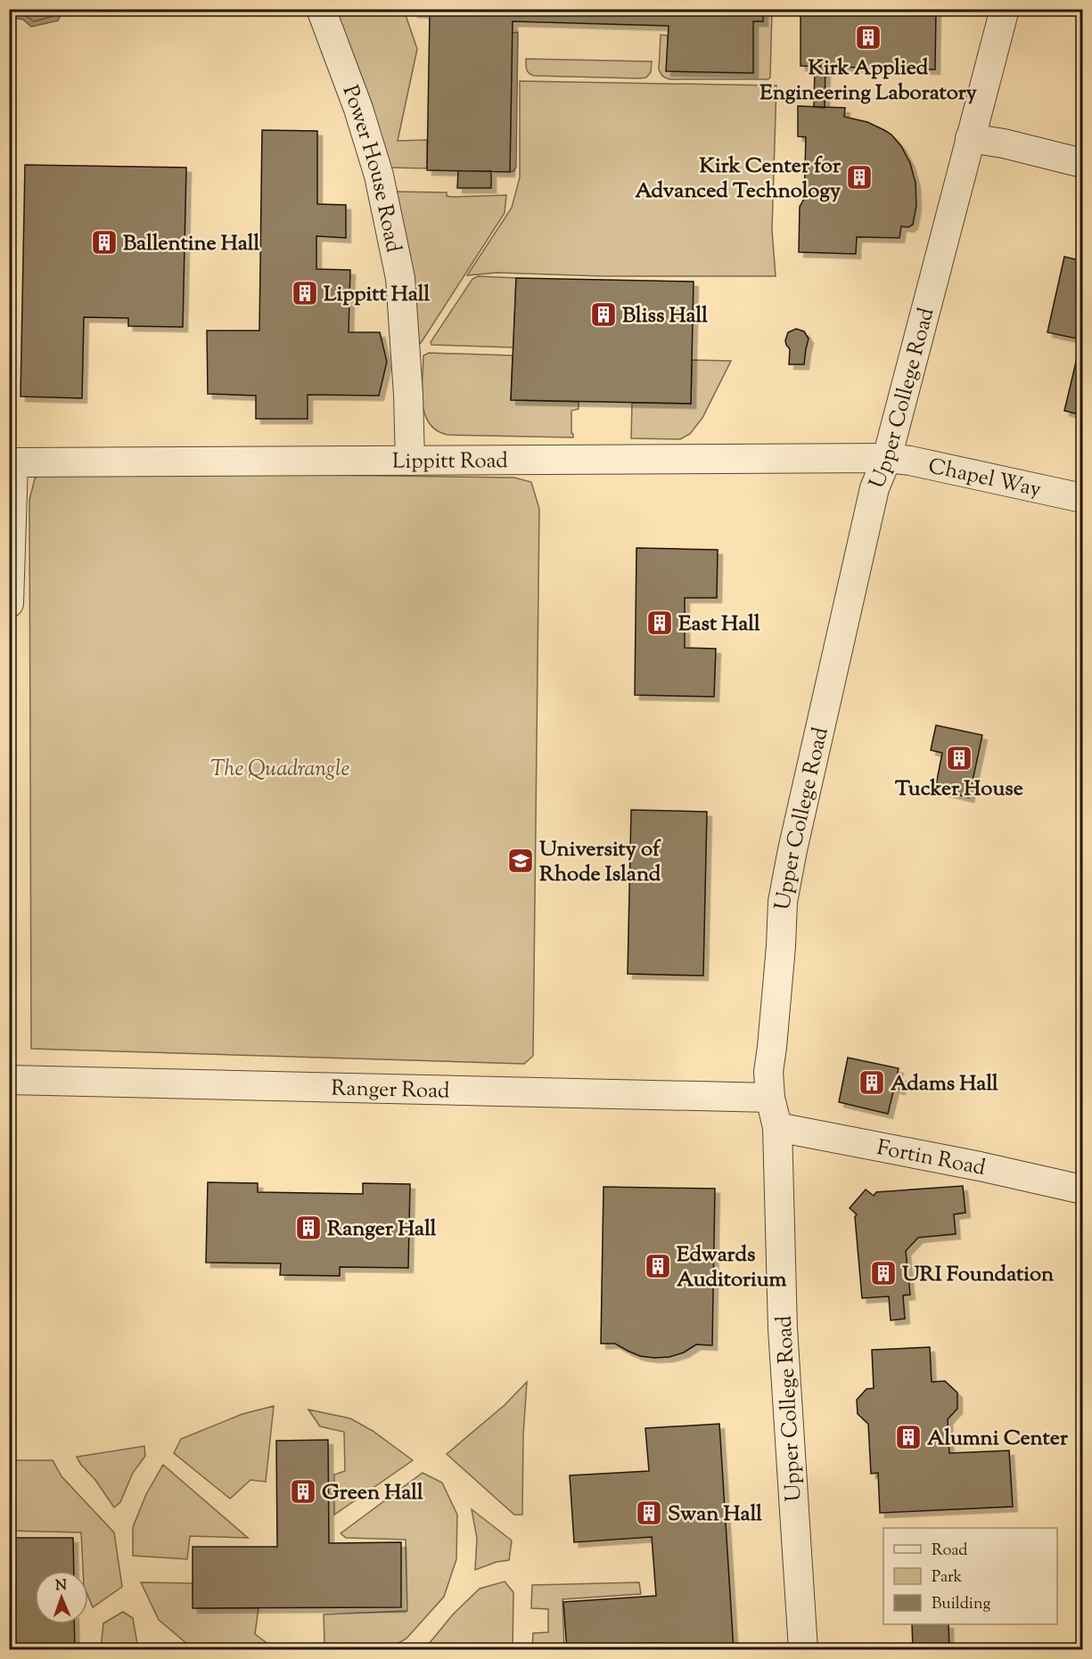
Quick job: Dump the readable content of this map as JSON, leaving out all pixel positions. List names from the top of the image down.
{
  "streets": {
    "street": [
      "Power House Road",
      "Upper College Road",
      "Lippitt Road",
      "Chapel Way",
      "Ranger Road",
      "Fortin Road"
    ]
  },
  "crossings": [
    ["Power House Road", "Lippitt Road"],
    ["Upper College Road", "Lippitt Road"],
    ["Upper College Road", "Chapel Way"],
    ["Upper College Road", "Ranger Road"],
    ["Upper College Road", "Fortin Road"],
    ["Lippitt Road", "Chapel Way"]
  ],
  "parks": ["The Quadrangle"],
  "places": {
    "building": [
      "Kirk Applied Engineering Laboratory",
      "Kirk Center for Advanced Technology",
      "Ballentine Hall",
      "Lippitt Hall",
      "Bliss Hall",
      "East Hall",
      "Tucker House",
      "Adams Hall",
      "Ranger Hall",
      "Edwards Auditorium",
      "URI Foundation",
      "Alumni Center",
      "Green Hall",
      "Swan Hall"
    ],
    "school or university": ["University of Rhode Island"]
  },
  "legend": ["Road", "Park", "Building"],
  "north": "top"
}
